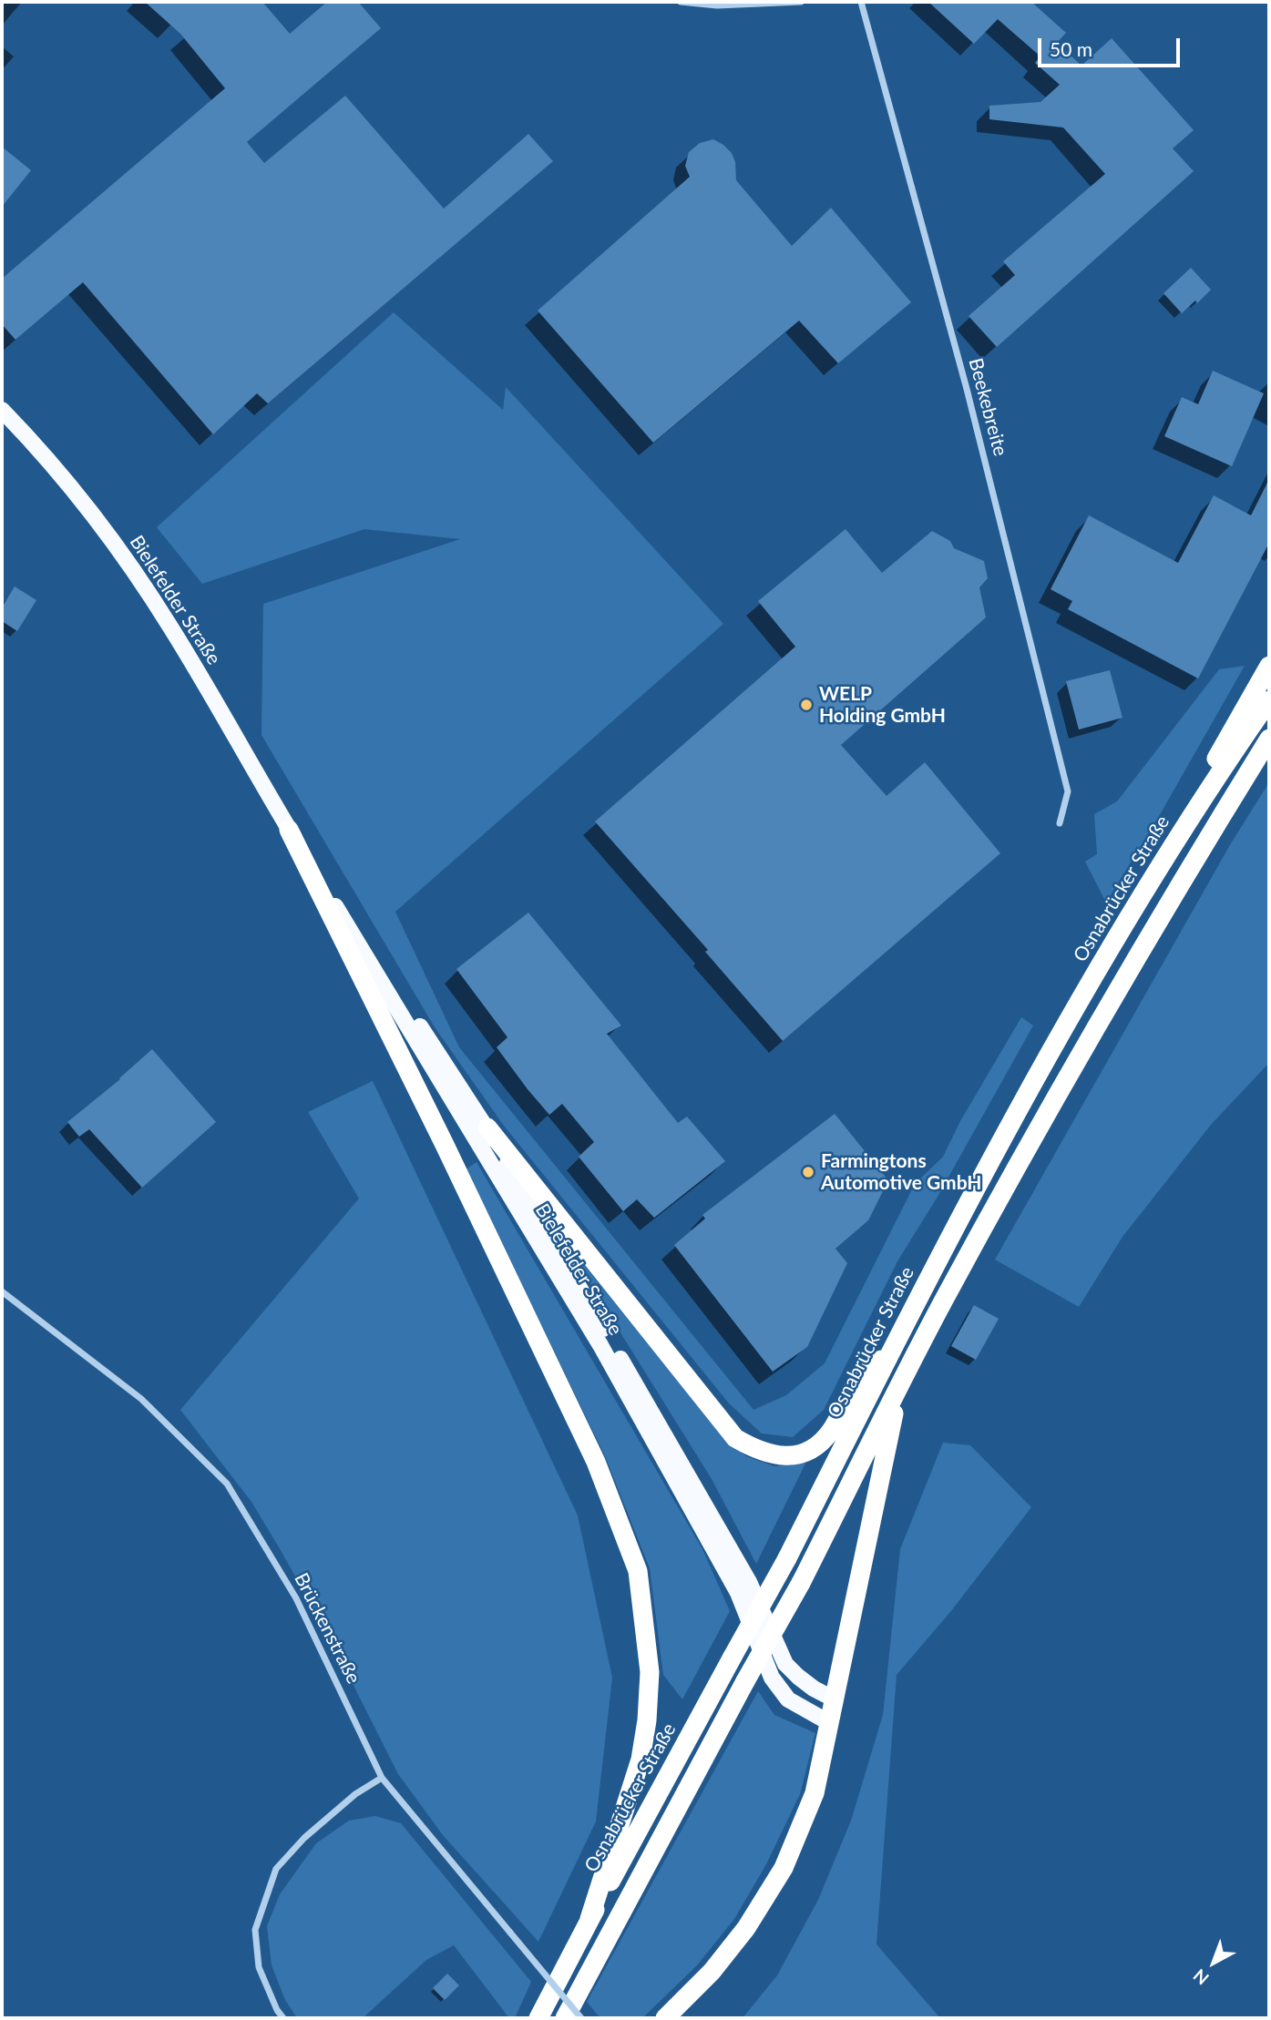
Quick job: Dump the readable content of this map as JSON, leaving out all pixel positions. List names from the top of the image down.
{
  "streets": {
    "highway": ["Osnabrücker Straße"],
    "main road": ["Bielefelder Straße"],
    "street": ["Beekebreite", "Brückenstraße"]
  },
  "places": ["WELP Holding GmbH", "Farmingtons Automotive GmbH"],
  "scale_bar": "50 m",
  "north": "bottom left"
}
